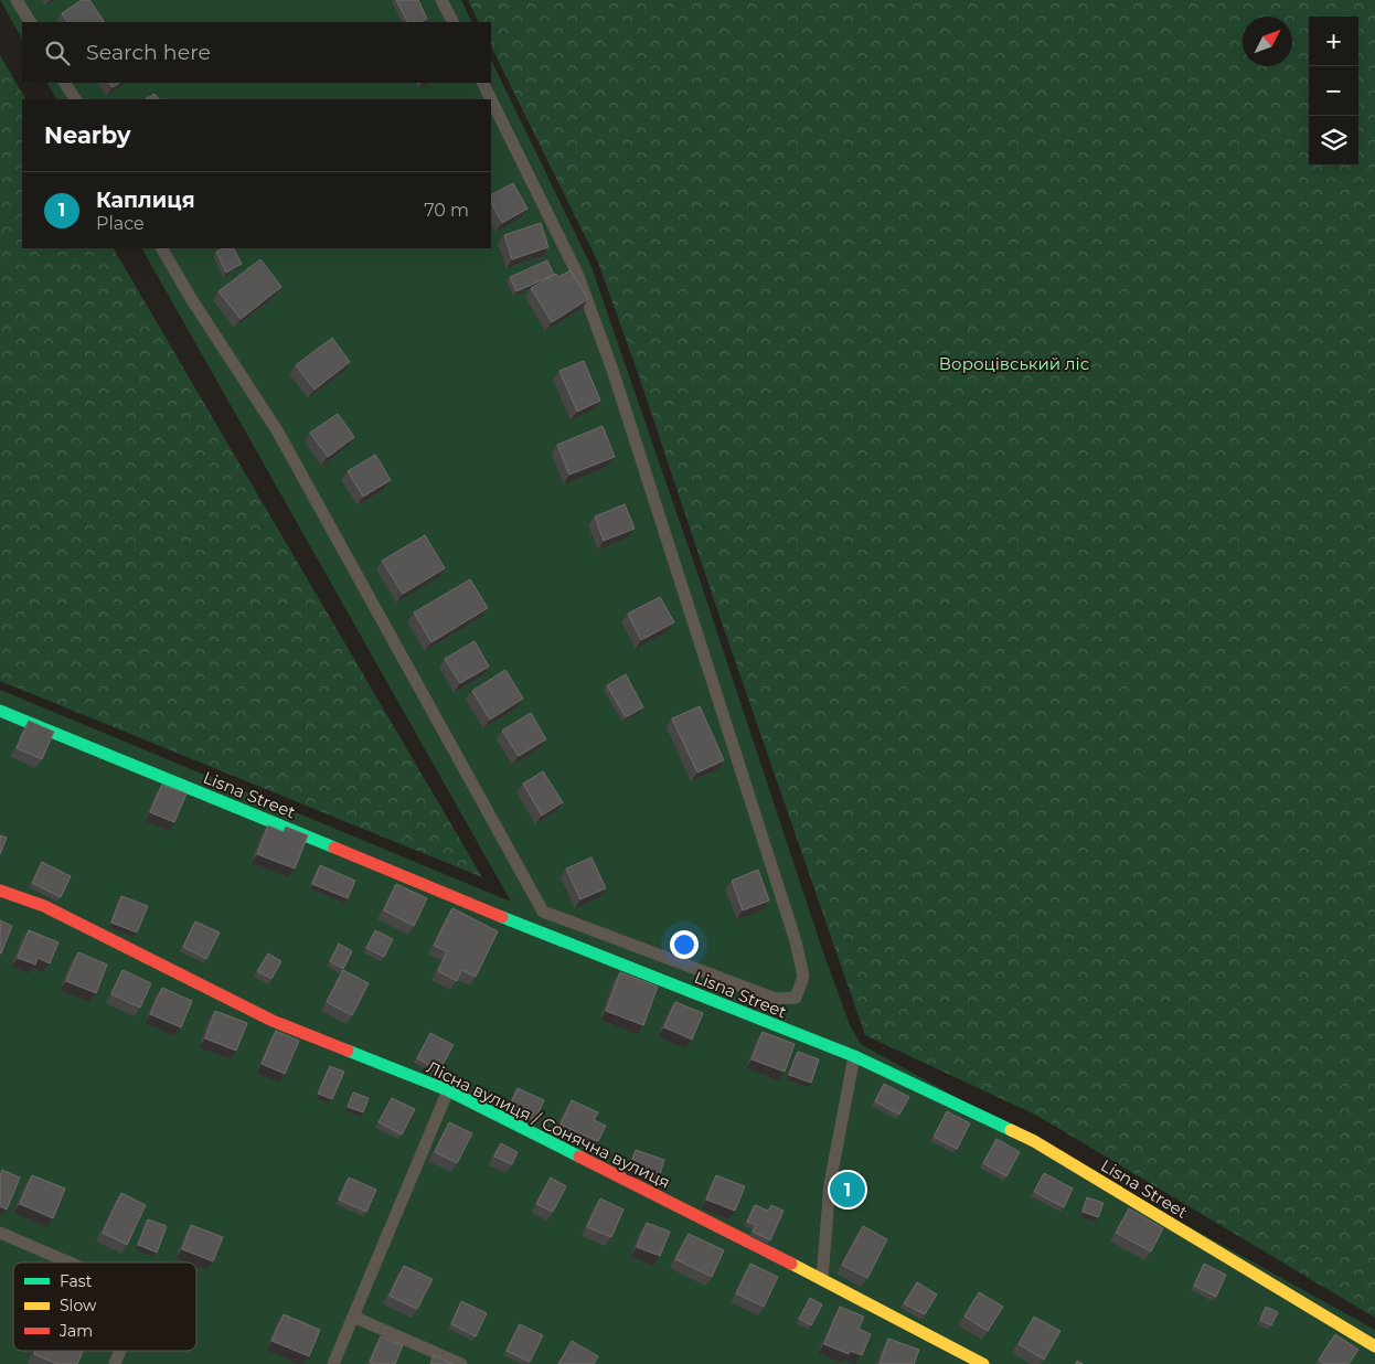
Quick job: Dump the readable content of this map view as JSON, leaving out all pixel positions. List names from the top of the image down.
{
  "streets": {
    "street": ["Lisna Street", "Лісна вулиця / Сонячна вулиця"]
  },
  "parks": ["Вороцівський ліс"],
  "legend": ["Fast", "Slow", "Jam"],
  "north": "top right",
  "page": {
    "map_buttons": ["+", "−"],
    "search": "Search here",
    "heading": "Nearby",
    "list": [
      {
        "mark": "1",
        "name": "Каплиця",
        "note": "Place",
        "value": "70 m"
      }
    ],
    "pins": "1"
  }
}
